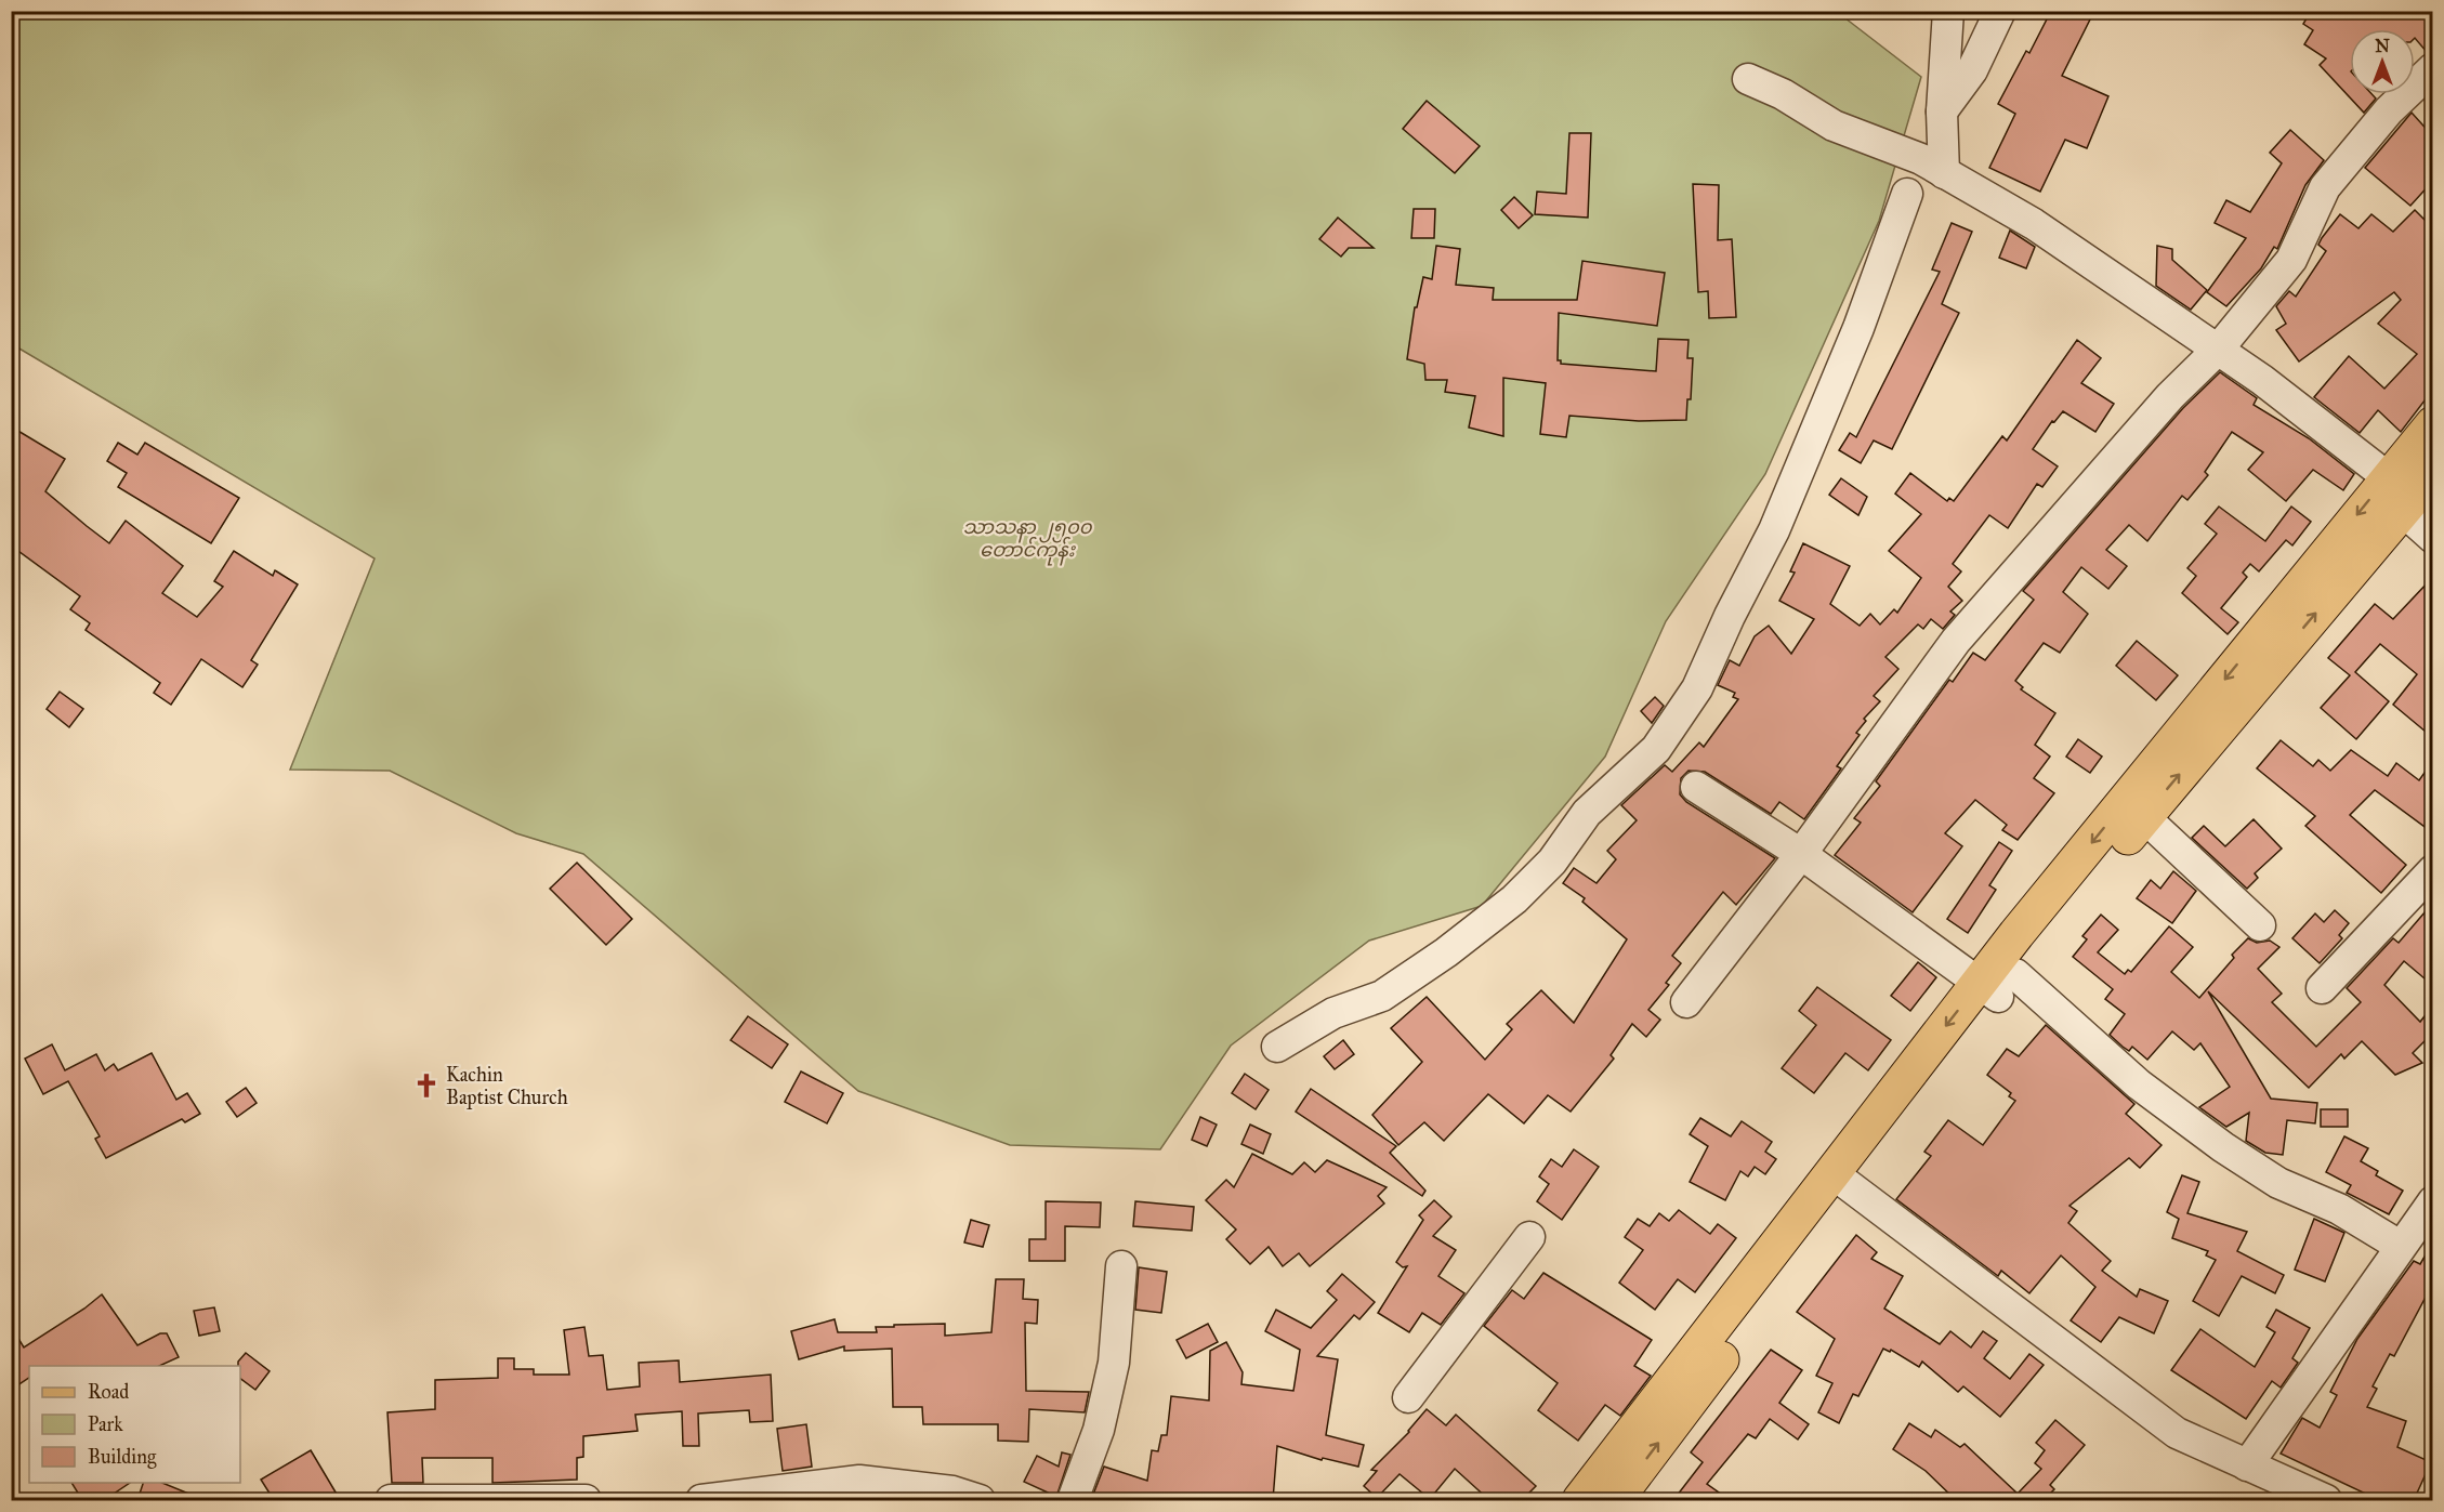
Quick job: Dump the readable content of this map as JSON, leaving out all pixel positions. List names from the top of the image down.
{
  "parks": ["သာသနာ ၂၅၀၀ တောင်ကုန်း"],
  "places": {
    "church": ["Kachin Baptist Church"]
  },
  "legend": ["Road", "Park", "Building"],
  "north": "top"
}
